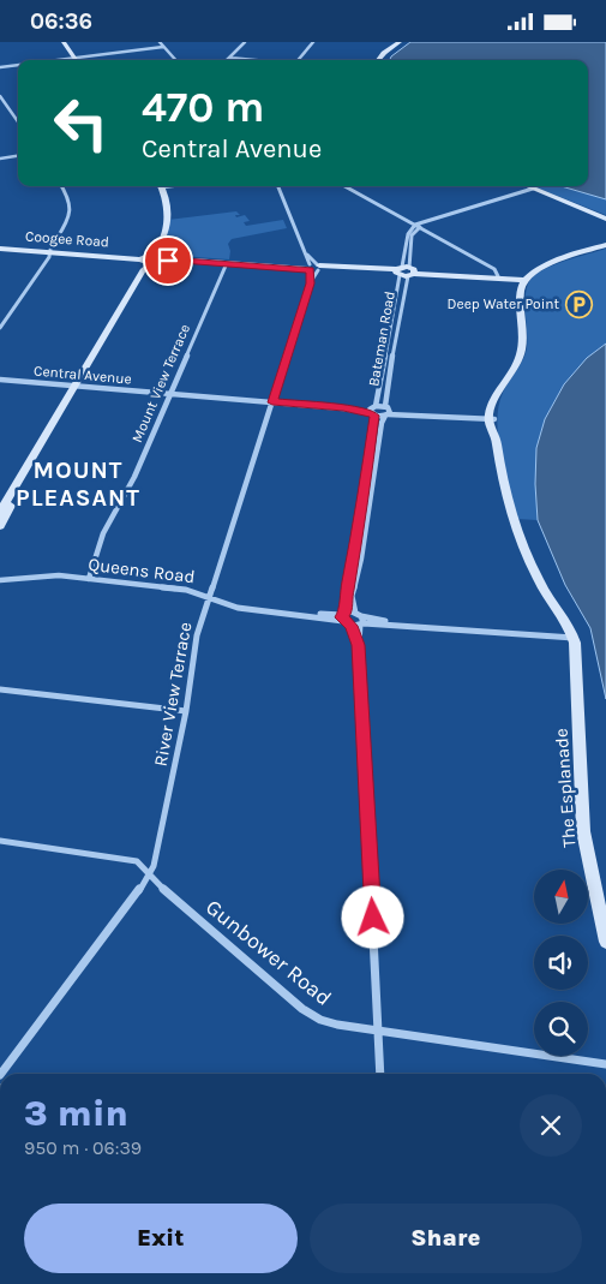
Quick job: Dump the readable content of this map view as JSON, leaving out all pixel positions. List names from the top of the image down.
{
  "streets": {
    "street": [
      "Coogee Road",
      "Bateman Road",
      "Central Avenue",
      "Mount View Terrace",
      "Queens Road",
      "River View Terrace",
      "The Esplanade",
      "Gunbower Road"
    ]
  },
  "crossings": [
    ["Coogee Road", "Bateman Road"],
    ["Coogee Road", "Mount View Terrace"],
    ["Coogee Road", "River View Terrace"],
    ["Coogee Road", "The Esplanade"],
    ["Bateman Road", "Central Avenue"],
    ["Bateman Road", "Queens Road"],
    ["Central Avenue", "Mount View Terrace"],
    ["Central Avenue", "River View Terrace"],
    ["Mount View Terrace", "Queens Road"],
    ["Queens Road", "River View Terrace"],
    ["River View Terrace", "Gunbower Road"]
  ],
  "districts": ["MOUNT PLEASANT"],
  "places": {
    "parking": ["Deep Water Point"]
  },
  "north": "top",
  "page": {
    "status": "06:36",
    "turn": ["470 m", "Central Avenue"],
    "heading": ["3 min", "950 m · 06:39"],
    "buttons": ["Exit", "Share"]
  }
}
